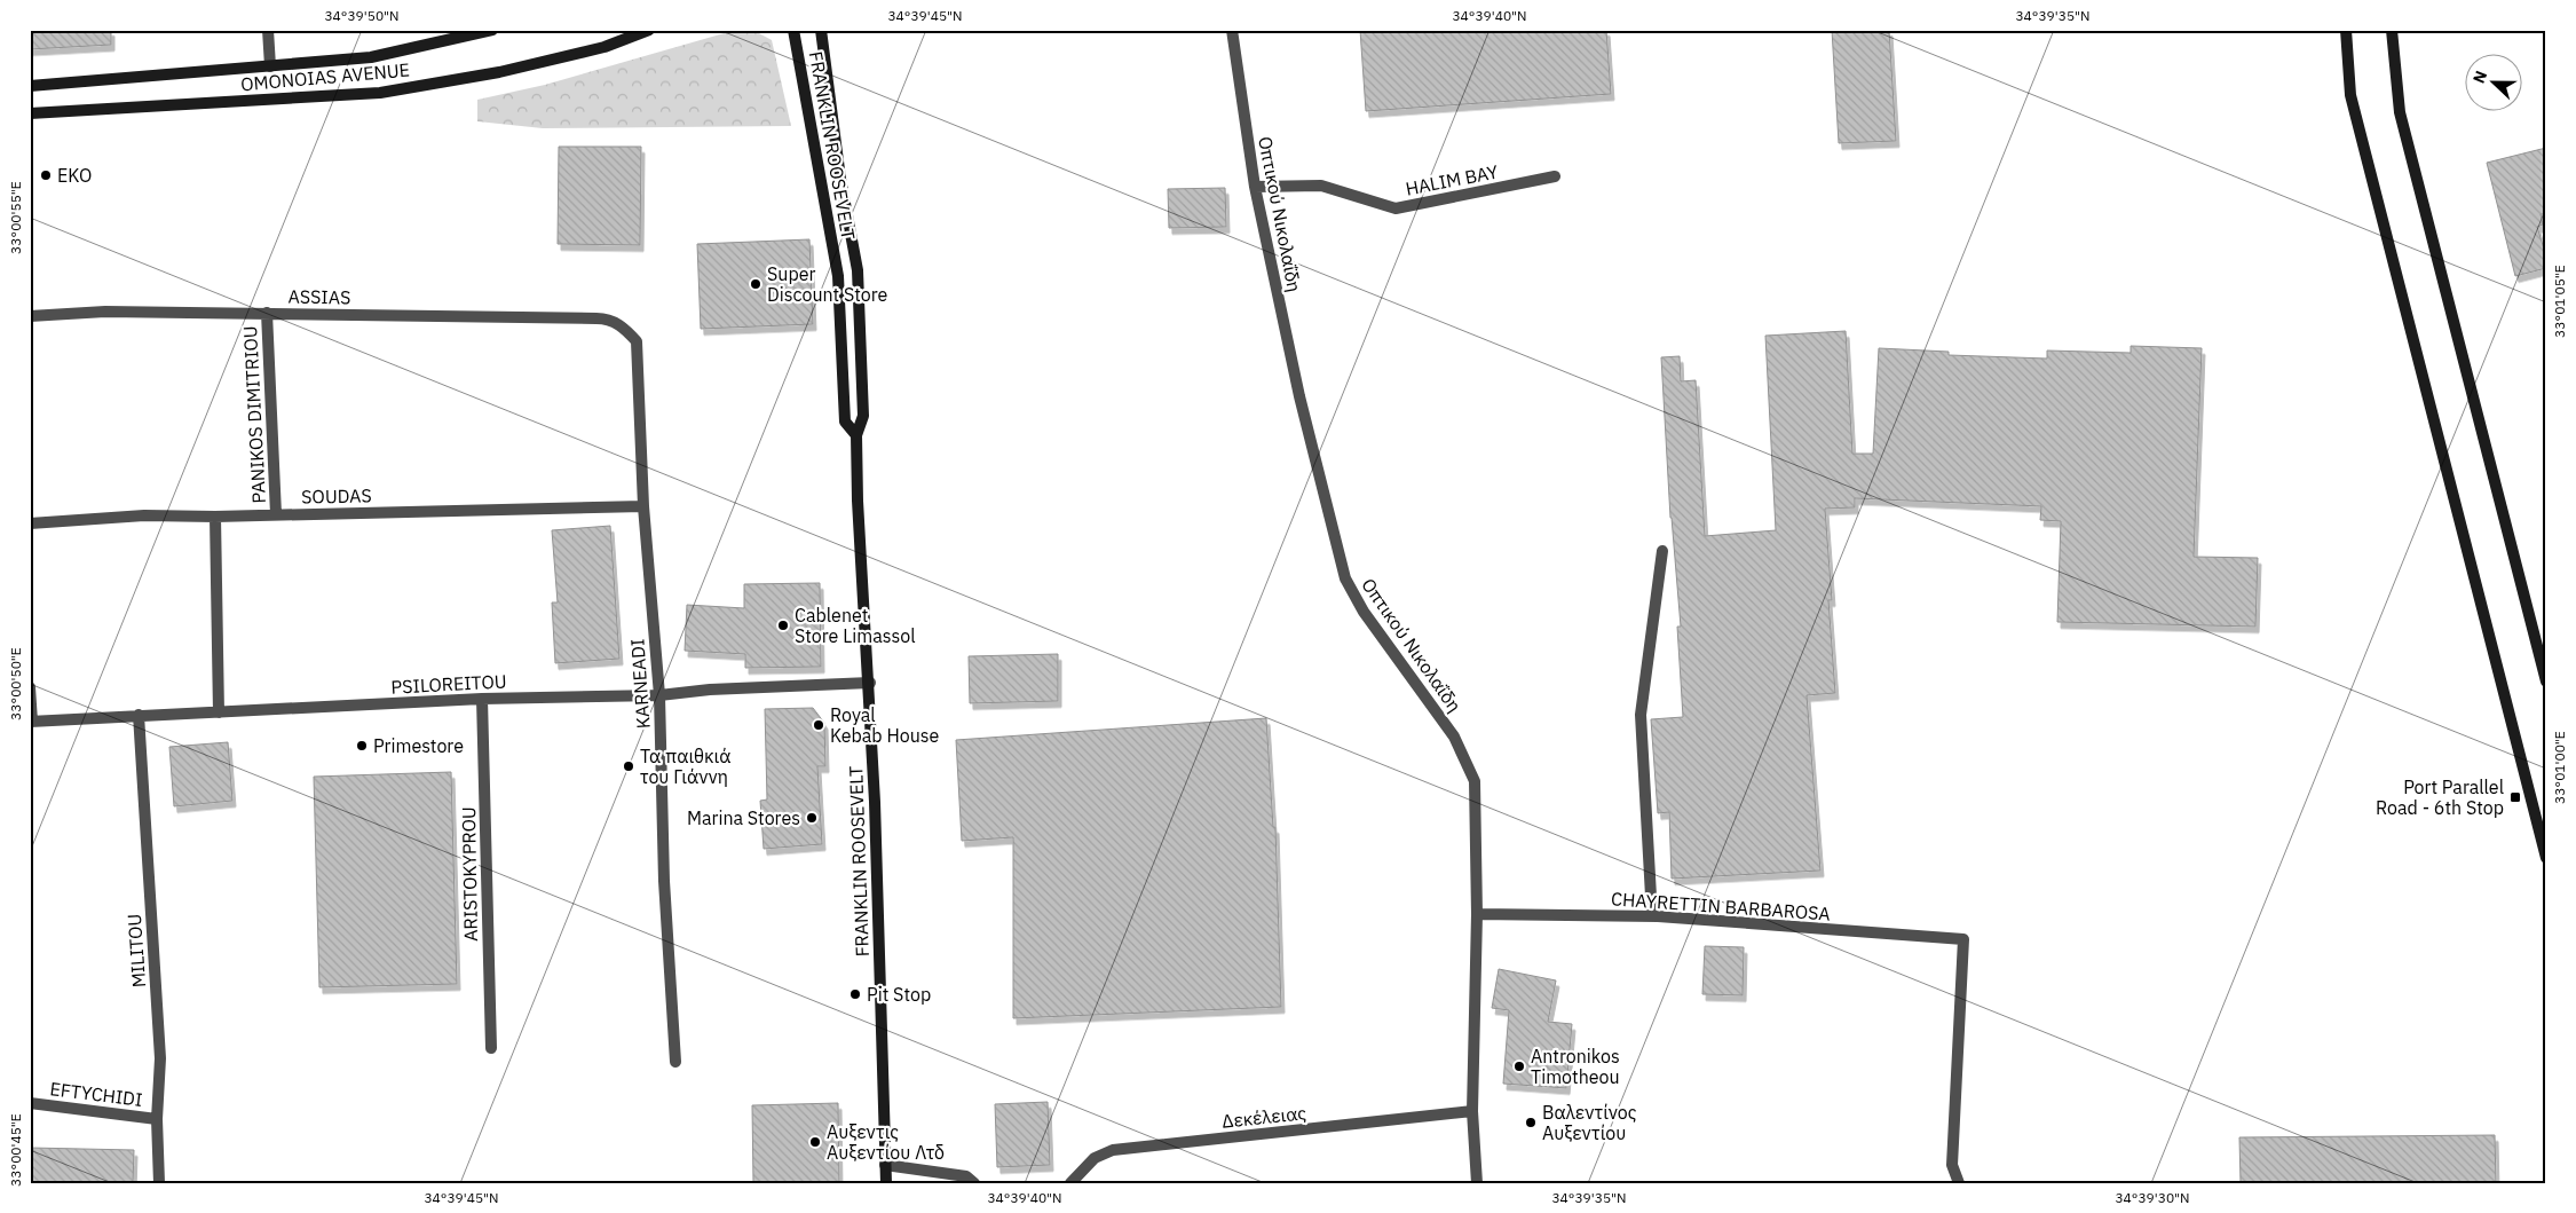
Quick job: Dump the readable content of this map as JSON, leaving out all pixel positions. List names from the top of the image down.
{
  "streets": {
    "main road": ["OMONOIAS AVENUE", "FRANKLIN ROOSEVELT"],
    "street": [
      "HALIM BAY",
      "Οπτικού Νικολαΐδη",
      "ASSIAS",
      "PANIKOS DIMITRIOU",
      "SOUDAS",
      "PSILOREITOU",
      "KARNEADI",
      "ARISTOKYPROU",
      "CHAYRETTIN BARBAROSA",
      "MILITOU",
      "EFTYCHIDI",
      "Δεκέλειας"
    ]
  },
  "crossings": [
    ["FRANKLIN ROOSEVELT", "PSILOREITOU"],
    ["HALIM BAY", "Οπτικού Νικολαΐδη"],
    ["Οπτικού Νικολαΐδη", "CHAYRETTIN BARBAROSA"],
    ["Οπτικού Νικολαΐδη", "Δεκέλειας"],
    ["ASSIAS", "PANIKOS DIMITRIOU"],
    ["ASSIAS", "KARNEADI"],
    ["PANIKOS DIMITRIOU", "SOUDAS"],
    ["SOUDAS", "KARNEADI"],
    ["PSILOREITOU", "KARNEADI"],
    ["PSILOREITOU", "ARISTOKYPROU"],
    ["PSILOREITOU", "MILITOU"],
    ["MILITOU", "EFTYCHIDI"]
  ],
  "places": {
    "other": [
      "EKO",
      "Super Discount Store",
      "Cablenet Store Limassol",
      "Royal Kebab House",
      "Primestore",
      "Τα παιθκιά του Γιάννη",
      "Marina Stores",
      "Pit Stop",
      "Antronikos Timotheou",
      "Βαλεντίνος Αυξεντίου",
      "Αυξεντις Αυξεντίου Λτδ"
    ],
    "transit": ["Port Parallel Road - 6th Stop"]
  },
  "north": "left",
  "coordinates": [
    "34°39'50\"N",
    "34°39'45\"N",
    "34°39'40\"N",
    "34°39'35\"N",
    "33°00'55\"E",
    "33°01'05\"E",
    "33°00'50\"E",
    "33°01'00\"E",
    "33°00'45\"E",
    "34°39'30\"N"
  ]
}
